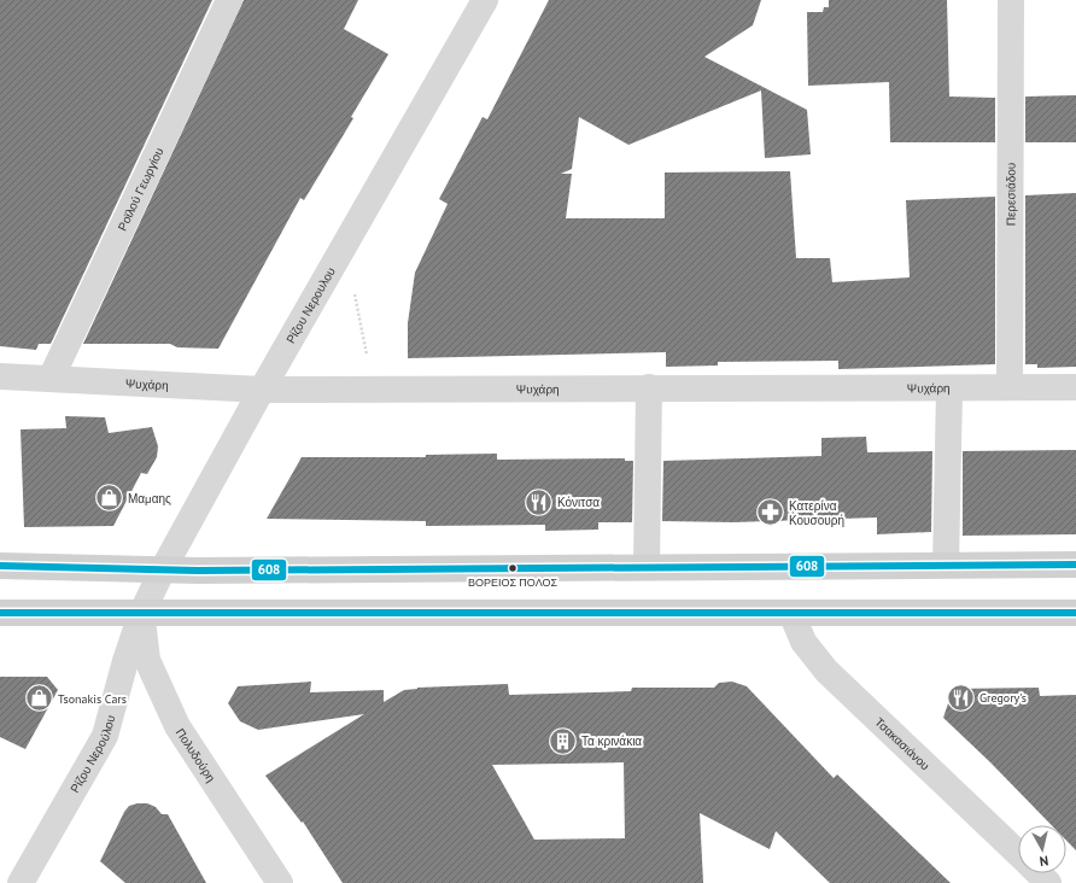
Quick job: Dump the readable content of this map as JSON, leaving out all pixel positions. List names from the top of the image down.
{
  "streets": {
    "street": [
      "Ροϊλού Γεωργίου",
      "Περεσιάδου",
      "Ρίζου Νερουλου",
      "Ψυχάρη",
      "Τσακασιάνου",
      "Ρίζου Νερούλου",
      "Πολυδούρη"
    ]
  },
  "crossings": [
    ["Ροϊλού Γεωργίου", "Ψυχάρη"],
    ["Περεσιάδου", "Ψυχάρη"],
    ["Ρίζου Νερουλου", "Ψυχάρη"],
    ["Ρίζου Νερουλου", "Ρίζου Νερούλου"],
    ["Ρίζου Νερουλου", "Πολυδούρη"],
    ["Ρίζου Νερούλου", "Πολυδούρη"]
  ],
  "places": {
    "shop": ["Μαμαης", "Tsonakis Cars"],
    "restaurant": ["Κόνιτσα", "Gregory's"],
    "pharmacy": ["Κατερίνα Κουσουρή"],
    "other": ["ΒΟΡΕΙΟΣ ΠΟΛΟΣ"],
    "building": ["Τα κρινάκια"]
  },
  "lines": ["transit line 608"],
  "north": "bottom"
}
